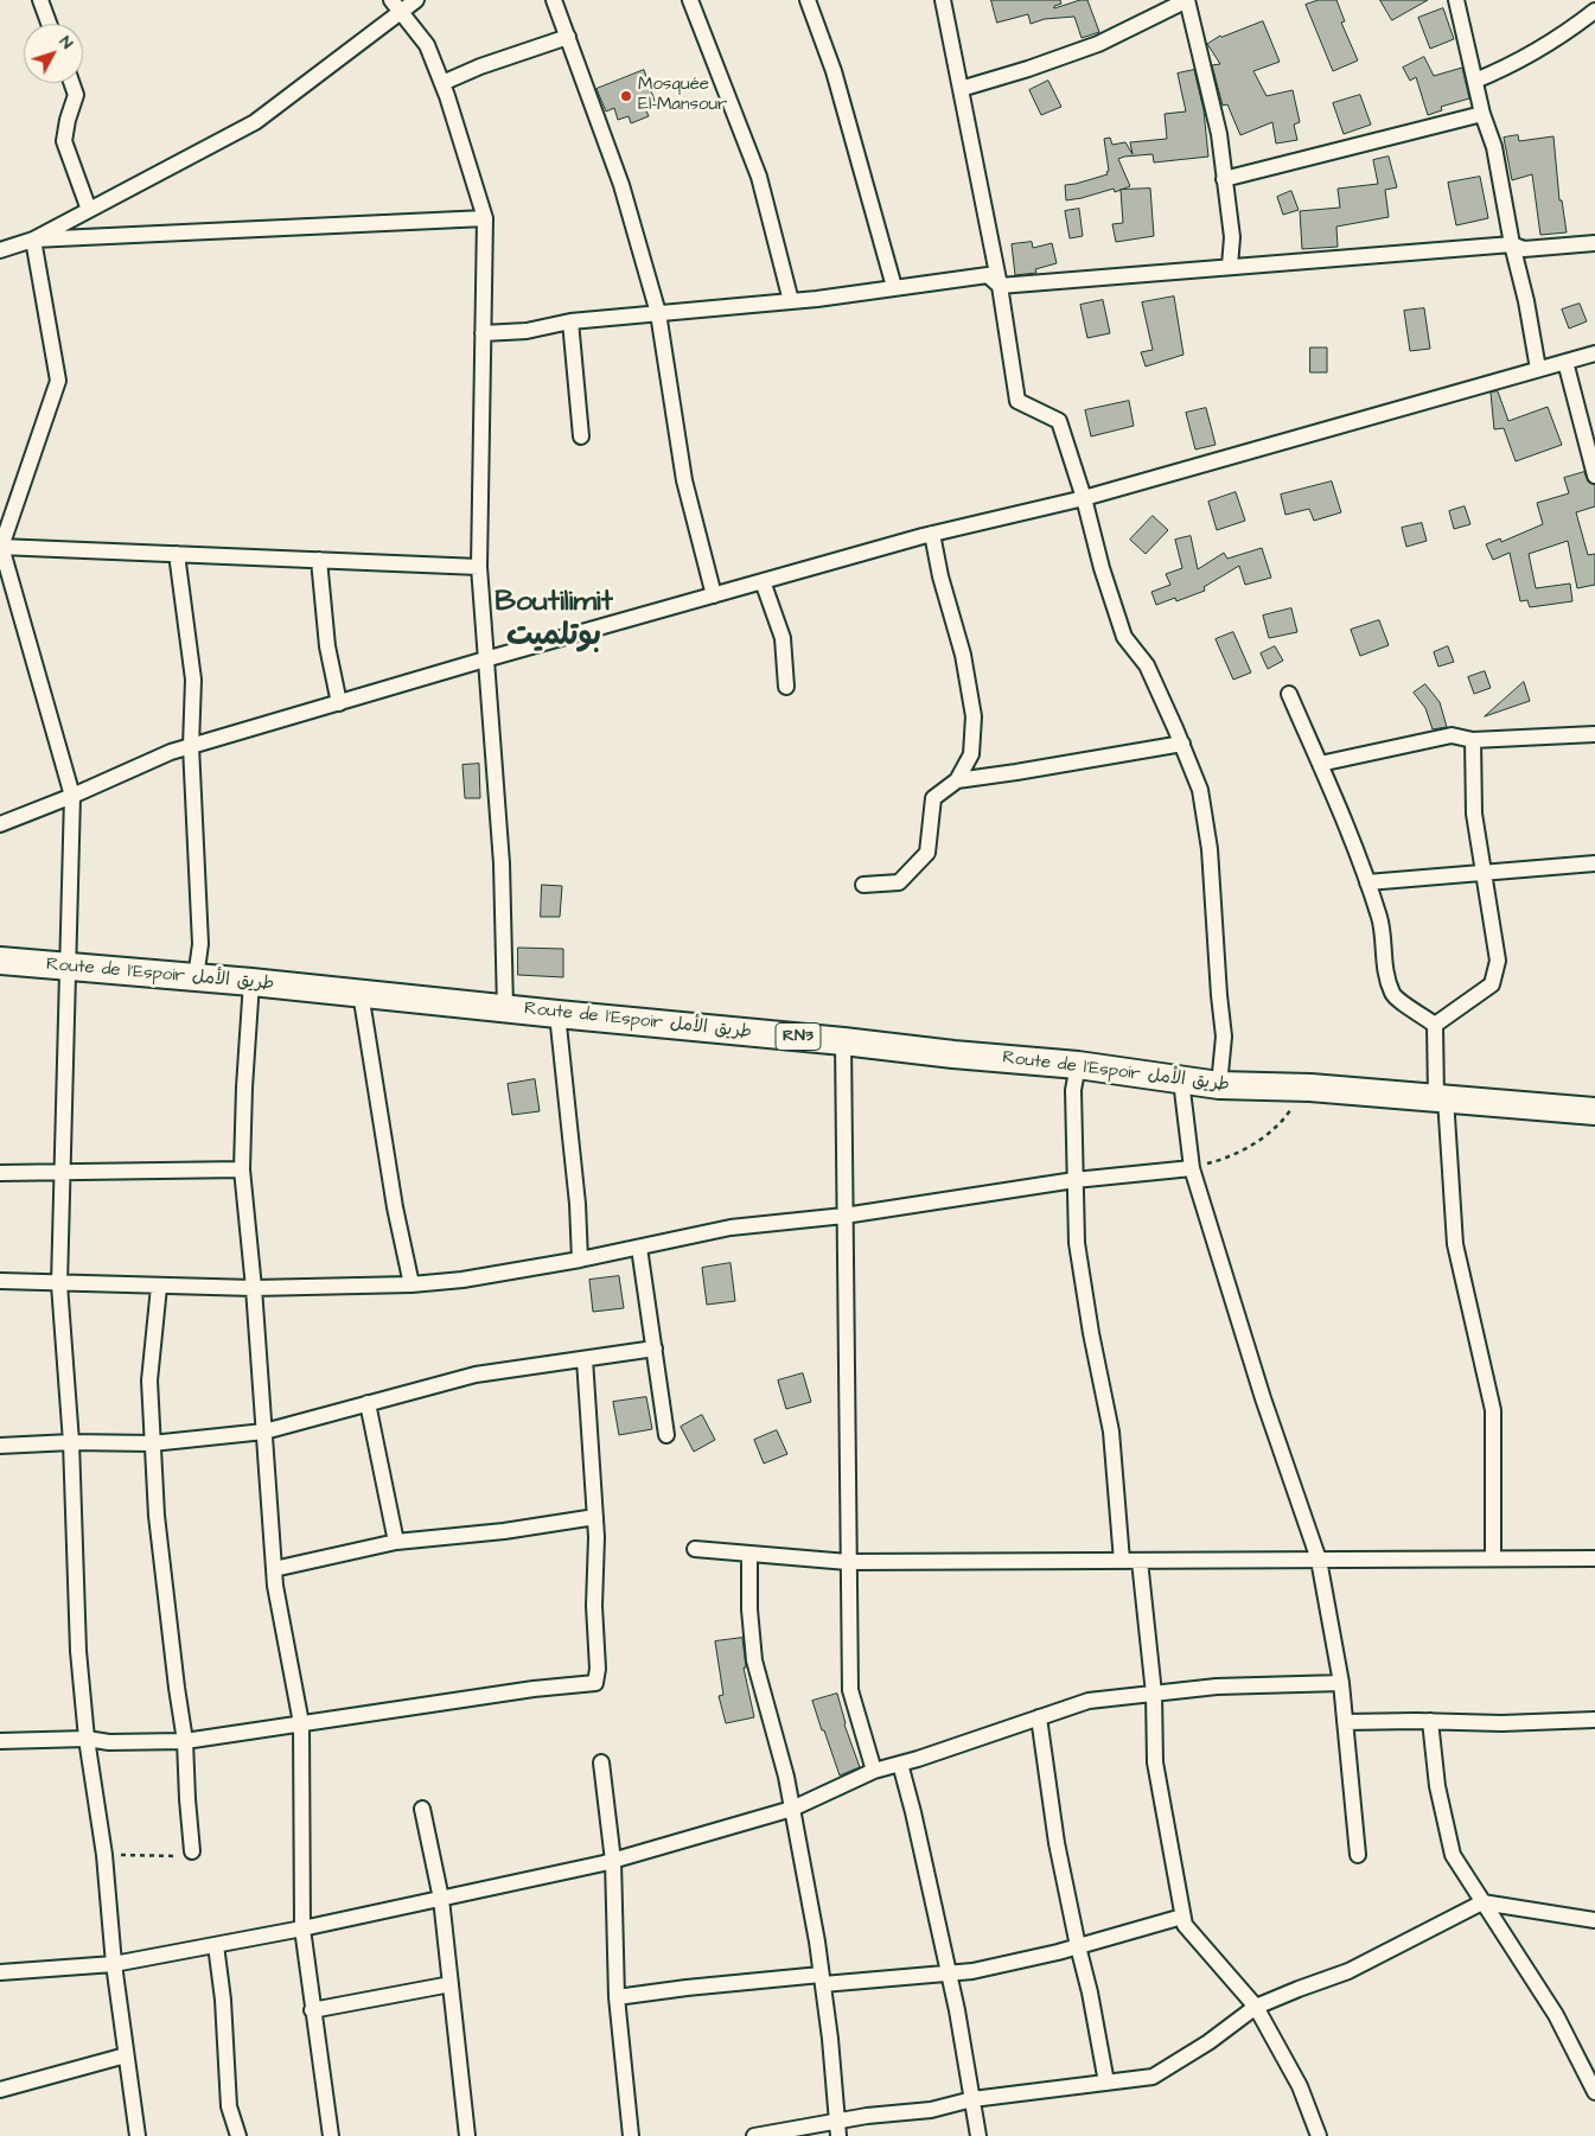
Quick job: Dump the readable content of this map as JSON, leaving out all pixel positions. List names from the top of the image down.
{
  "streets": {
    "highway": ["Route de l’Espoir طريق الأمل", "RN3"]
  },
  "districts": ["Boutilimit بوتلميت"],
  "places": ["Mosquée El-Mansour"],
  "north": "top right"
}
